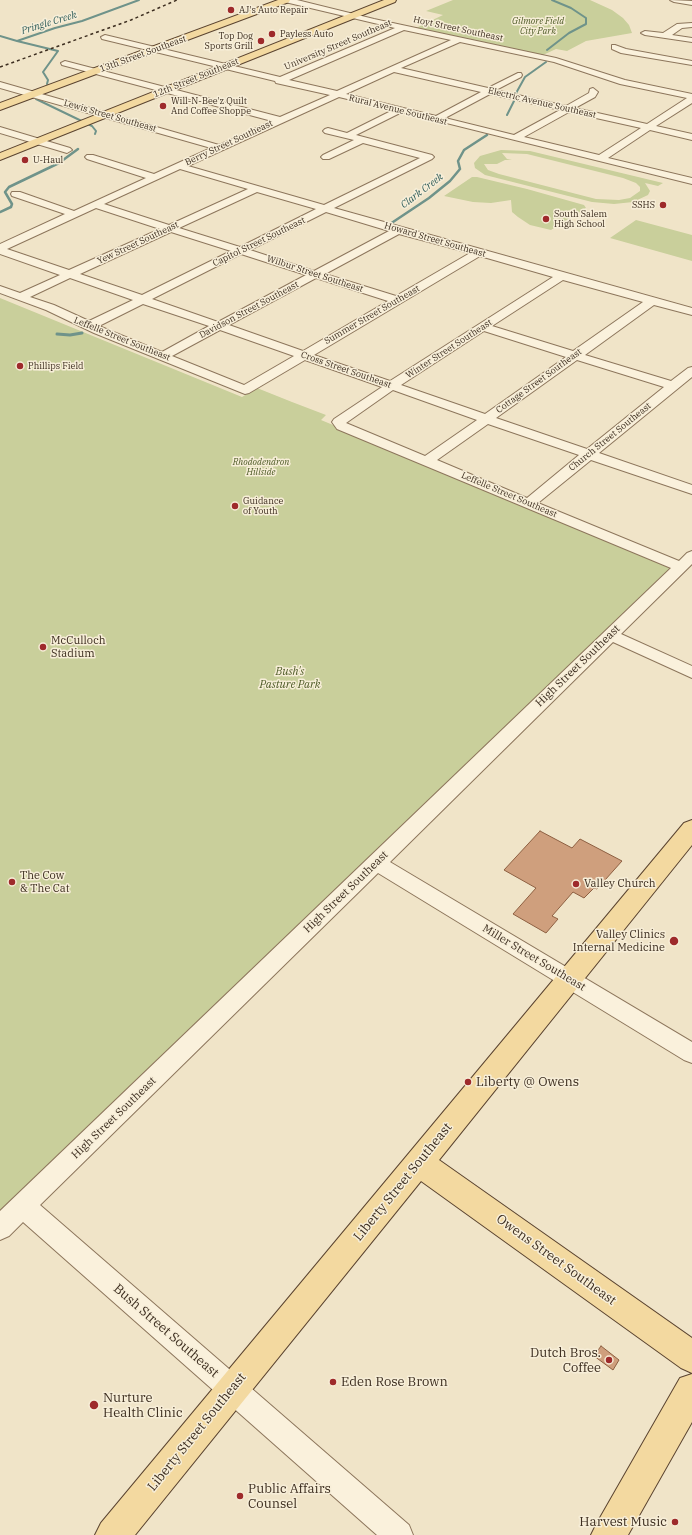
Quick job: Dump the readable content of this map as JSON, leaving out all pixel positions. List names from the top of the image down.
{
  "streets": {
    "main road": [
      "13th Street Southeast",
      "12th Street Southeast",
      "Liberty Street Southeast",
      "Owens Street Southeast"
    ],
    "street": [
      "Hoyt Street Southeast",
      "University Street Southeast",
      "Electric Avenue Southeast",
      "Rural Avenue Southeast",
      "Lewis Street Southeast",
      "Berry Street Southeast",
      "Howard Street Southeast",
      "Capitol Street Southeast",
      "Yew Street Southeast",
      "Wilbur Street Southeast",
      "Davidson Street Southeast",
      "Summer Street Southeast",
      "Leffelle Street Southeast",
      "Winter Street Southeast",
      "Cross Street Southeast",
      "Cottage Street Southeast",
      "Church Street Southeast",
      "High Street Southeast",
      "Miller Street Southeast",
      "Bush Street Southeast"
    ]
  },
  "crossings": [
    ["Hoyt Street Southeast", "University Street Southeast"],
    ["Hoyt Street Southeast", "13th Street Southeast"],
    ["Hoyt Street Southeast", "12th Street Southeast"],
    ["Hoyt Street Southeast", "Berry Street Southeast"],
    ["University Street Southeast", "Rural Avenue Southeast"],
    ["13th Street Southeast", "Rural Avenue Southeast"],
    ["13th Street Southeast", "Lewis Street Southeast"],
    ["12th Street Southeast", "Rural Avenue Southeast"],
    ["12th Street Southeast", "Lewis Street Southeast"],
    ["Electric Avenue Southeast", "Berry Street Southeast"],
    ["Rural Avenue Southeast", "Berry Street Southeast"],
    ["Lewis Street Southeast", "Berry Street Southeast"],
    ["Berry Street Southeast", "Howard Street Southeast"],
    ["Berry Street Southeast", "Wilbur Street Southeast"],
    ["Berry Street Southeast", "Cross Street Southeast"],
    ["Howard Street Southeast", "Capitol Street Southeast"],
    ["Howard Street Southeast", "Yew Street Southeast"],
    ["Howard Street Southeast", "Davidson Street Southeast"],
    ["Howard Street Southeast", "Summer Street Southeast"],
    ["Howard Street Southeast", "Winter Street Southeast"],
    ["Howard Street Southeast", "Cottage Street Southeast"],
    ["Capitol Street Southeast", "Wilbur Street Southeast"],
    ["Capitol Street Southeast", "Leffelle Street Southeast"],
    ["Capitol Street Southeast", "Cross Street Southeast"],
    ["Yew Street Southeast", "Wilbur Street Southeast"],
    ["Yew Street Southeast", "Leffelle Street Southeast"],
    ["Yew Street Southeast", "Cross Street Southeast"],
    ["Wilbur Street Southeast", "Davidson Street Southeast"],
    ["Wilbur Street Southeast", "Summer Street Southeast"],
    ["Davidson Street Southeast", "Leffelle Street Southeast"],
    ["Davidson Street Southeast", "Cross Street Southeast"],
    ["Summer Street Southeast", "Leffelle Street Southeast"],
    ["Summer Street Southeast", "Cross Street Southeast"],
    ["Leffelle Street Southeast", "Winter Street Southeast"],
    ["Leffelle Street Southeast", "Cottage Street Southeast"],
    ["Leffelle Street Southeast", "Church Street Southeast"],
    ["Leffelle Street Southeast", "High Street Southeast"],
    ["Winter Street Southeast", "Cross Street Southeast"],
    ["Cross Street Southeast", "Cottage Street Southeast"],
    ["Cross Street Southeast", "Church Street Southeast"],
    ["High Street Southeast", "Miller Street Southeast"],
    ["High Street Southeast", "Bush Street Southeast"],
    ["Miller Street Southeast", "Liberty Street Southeast"],
    ["Liberty Street Southeast", "Owens Street Southeast"],
    ["Liberty Street Southeast", "Bush Street Southeast"]
  ],
  "water": ["Pringle Creek", "Clark Creek"],
  "parks": ["Gilmore Field City Park", "Rhododendron Hillside", "Bush's Pasture Park"],
  "places": [
    "AJ's Auto Repair",
    "Payless Auto",
    "Top Dog Sports Grill",
    "Will-N-Bee'z Quilt And Coffee Shoppe",
    "U-Haul",
    "SSHS",
    "South Salem High School",
    "Phillips Field",
    "Guidance of Youth",
    "McCulloch Stadium",
    "The Cow & The Cat",
    "Valley Church",
    "Valley Clinics Internal Medicine",
    "Liberty @ Owens",
    "Dutch Bros. Coffee",
    "Eden Rose Brown",
    "Nurture Health Clinic",
    "Public Affairs Counsel",
    "Harvest Music"
  ]
}
